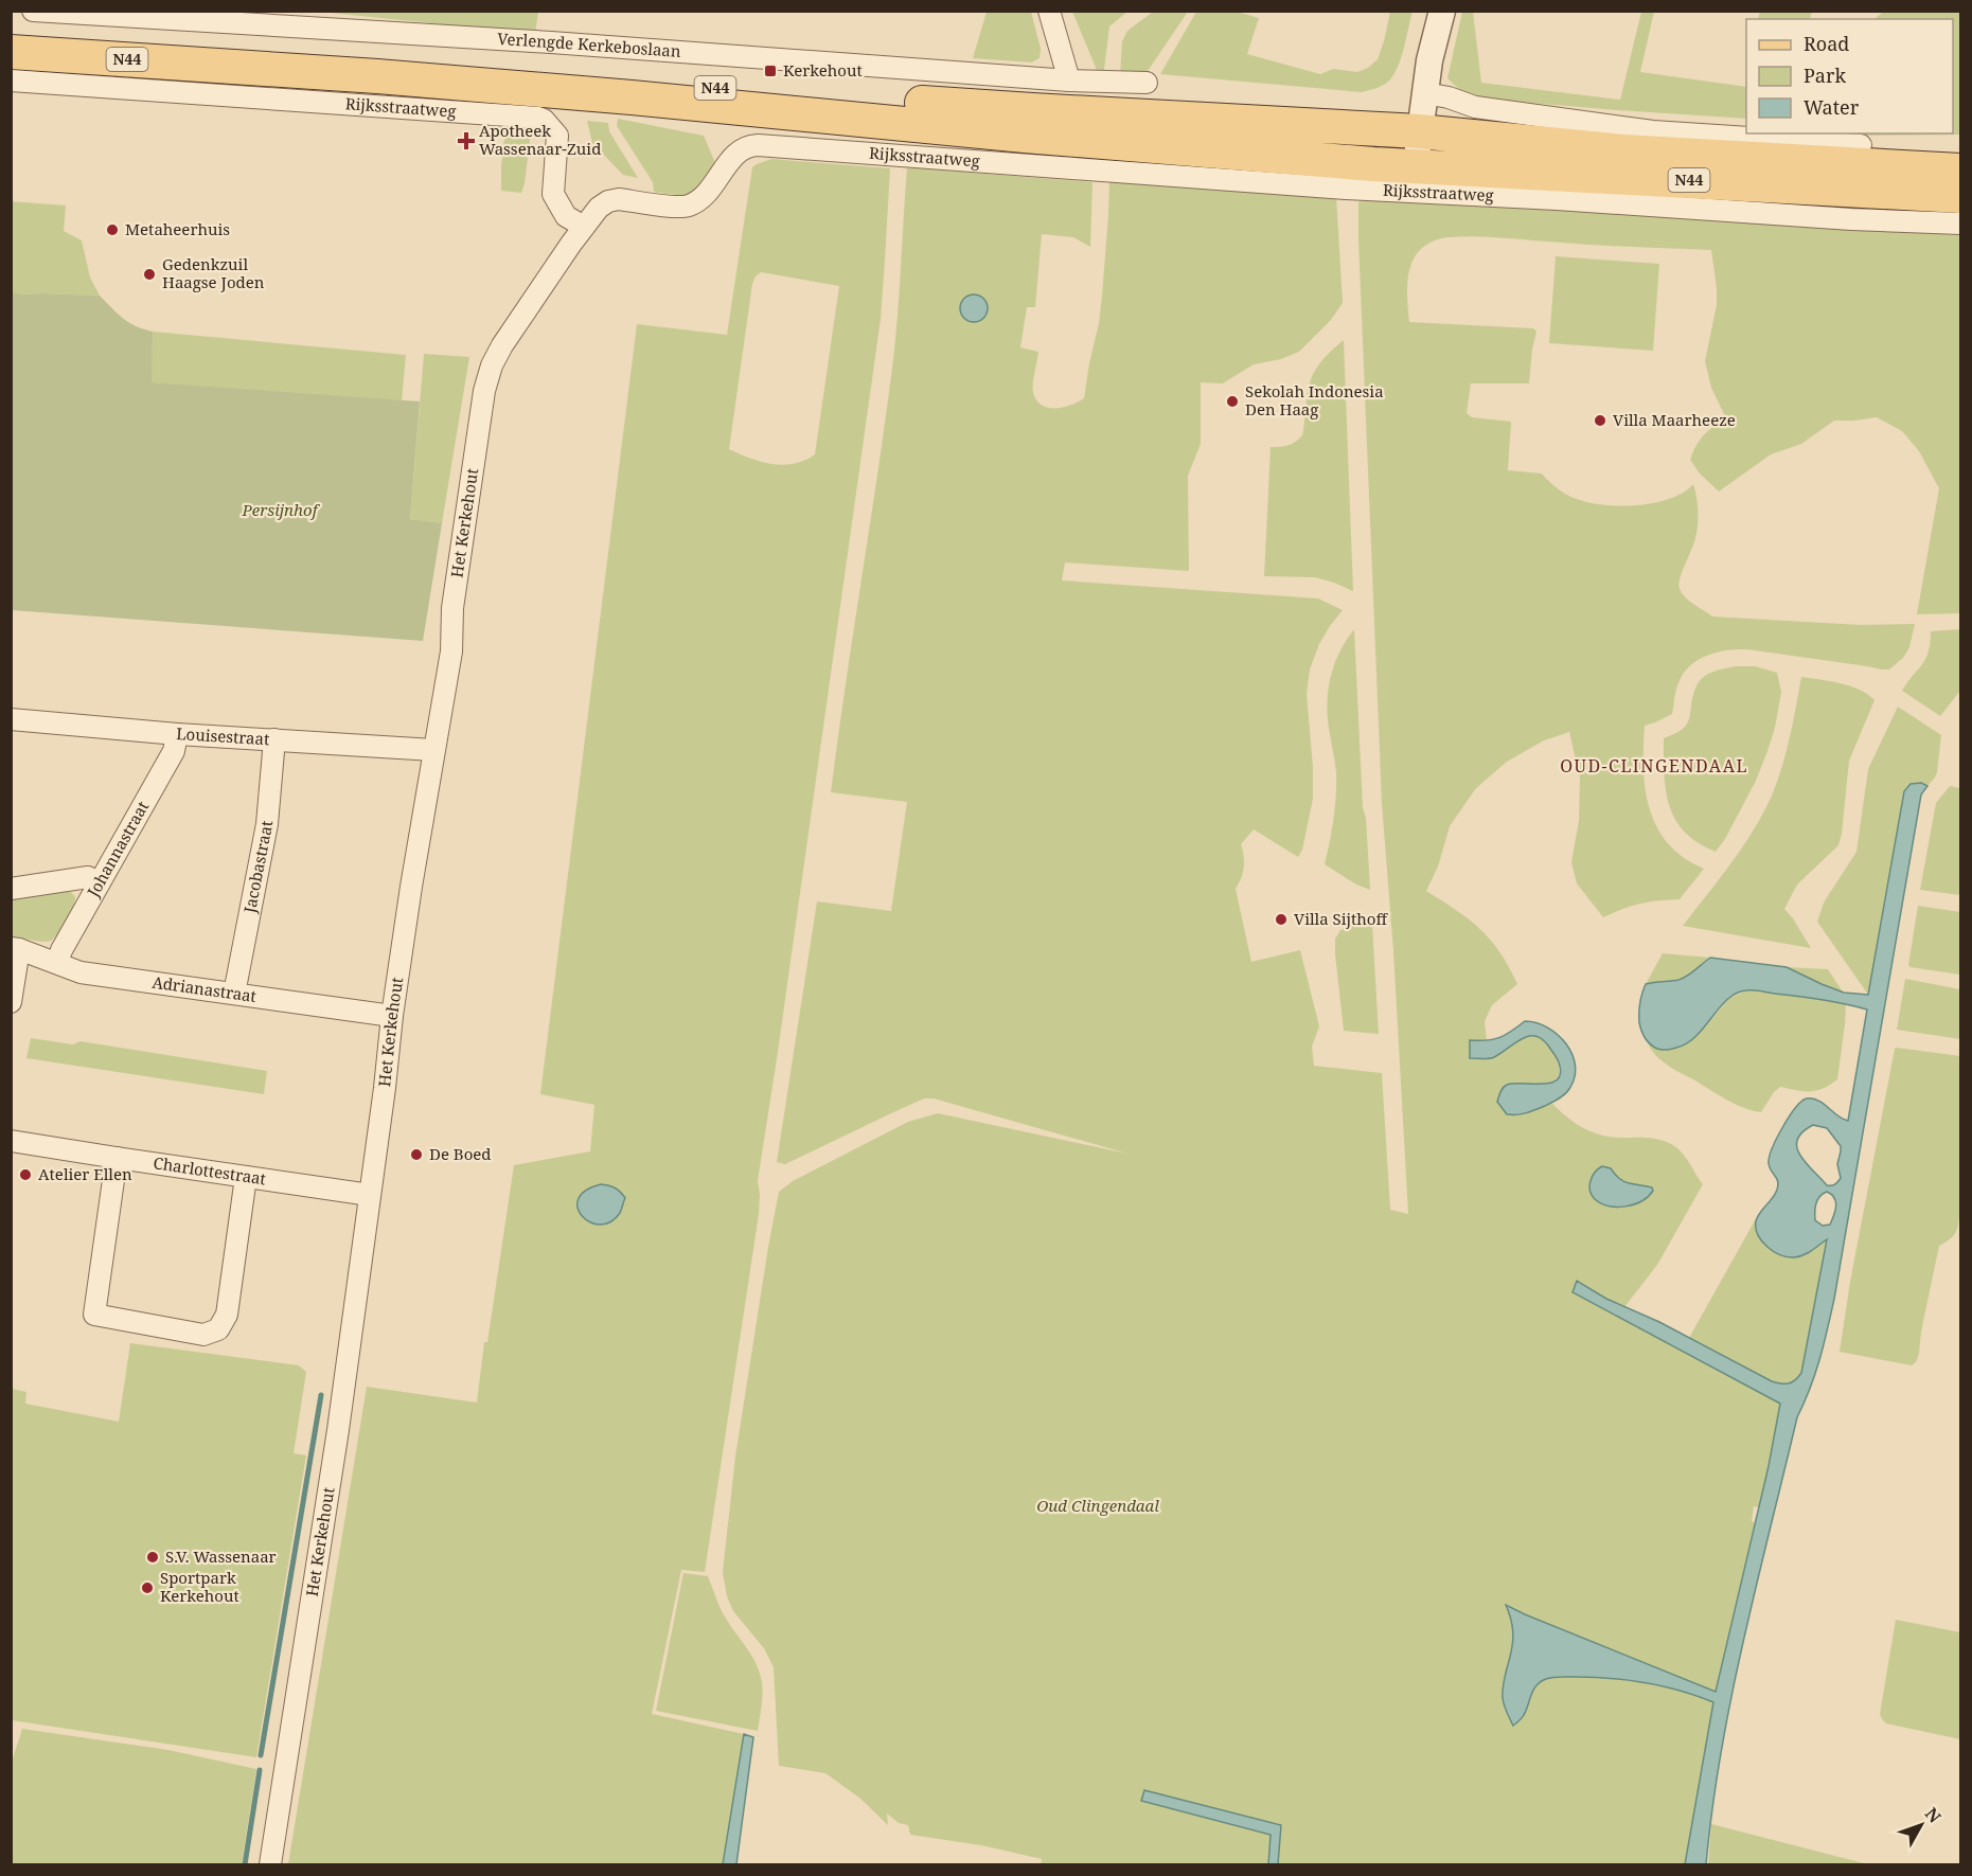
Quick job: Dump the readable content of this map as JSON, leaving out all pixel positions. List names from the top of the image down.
{
  "streets": {
    "main road": ["N44", "Rijksstraatweg"],
    "street": [
      "Verlengde Kerkeboslaan",
      "Het Kerkehout",
      "Louisestraat",
      "Johannastraat",
      "Jacobastraat",
      "Adrianastraat",
      "Charlottestraat"
    ]
  },
  "crossings": [
    ["Rijksstraatweg", "Het Kerkehout"],
    ["Het Kerkehout", "Louisestraat"],
    ["Het Kerkehout", "Adrianastraat"],
    ["Het Kerkehout", "Charlottestraat"],
    ["Louisestraat", "Johannastraat"],
    ["Louisestraat", "Jacobastraat"],
    ["Johannastraat", "Adrianastraat"],
    ["Jacobastraat", "Adrianastraat"]
  ],
  "districts": ["OUD-CLINGENDAAL"],
  "parks": ["Persijnhof", "Oud Clingendaal"],
  "places": {
    "transit": ["Kerkehout"],
    "health": ["Apotheek Wassenaar-Zuid"],
    "other": [
      "Metaheerhuis",
      "Gedenkzuil Haagse Joden",
      "Sekolah Indonesia Den Haag",
      "Villa Maarheeze",
      "Villa Sijthoff",
      "De Boed",
      "Atelier Ellen",
      "S.V. Wassenaar",
      "Sportpark Kerkehout"
    ]
  },
  "legend": ["Road", "Park", "Water"],
  "north": "top right"
}
